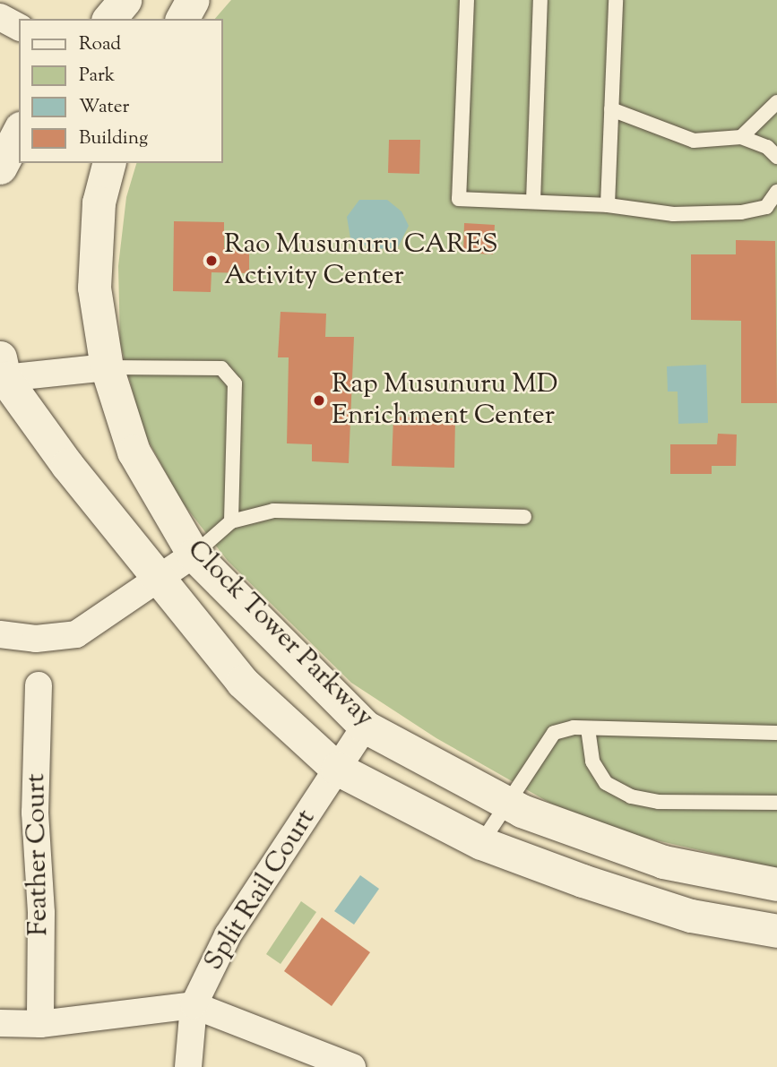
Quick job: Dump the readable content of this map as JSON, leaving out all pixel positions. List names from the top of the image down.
{
  "streets": {
    "street": ["Clock Tower Parkway", "Feather Court", "Split Rail Court"]
  },
  "crossings": [
    ["Clock Tower Parkway", "Split Rail Court"]
  ],
  "places": ["Rao Musunuru CARES Activity Center", "Rap Musunuru MD Enrichment Center"],
  "legend": [
    "Road",
    "Park",
    "Water",
    "Building"
  ]
}
